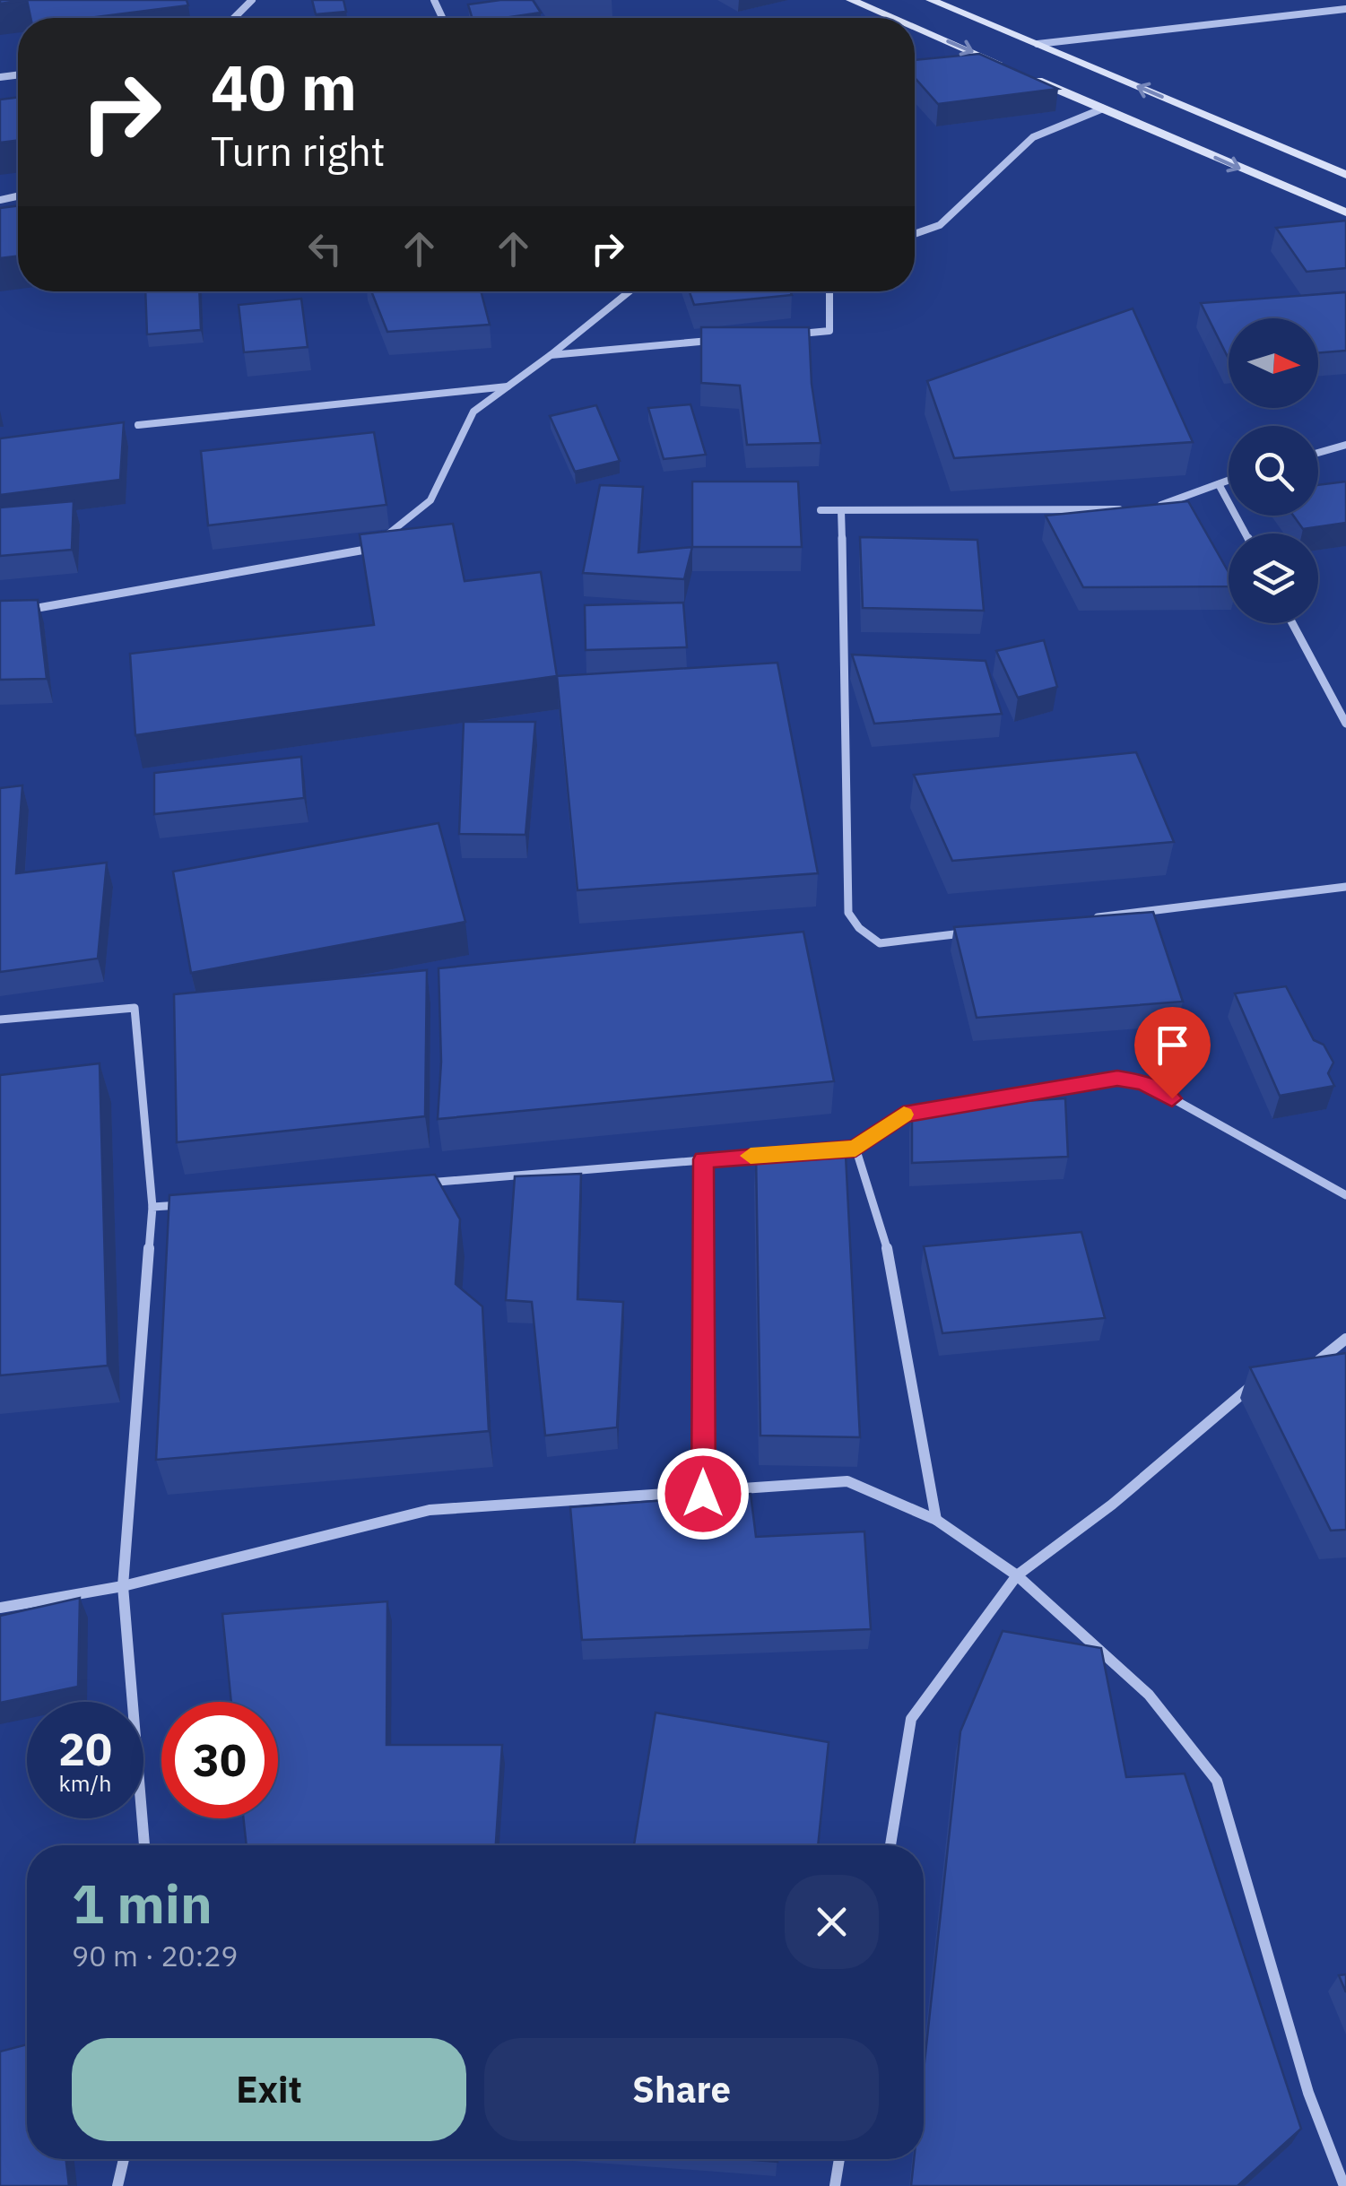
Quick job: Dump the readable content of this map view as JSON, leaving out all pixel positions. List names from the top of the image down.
{
  "north": "right",
  "page": {
    "turn": ["40 m", "Turn right"],
    "speed": "20 km/h",
    "limit": "30",
    "heading": ["1 min", "90 m · 20:29"],
    "buttons": ["Exit", "Share"]
  }
}
